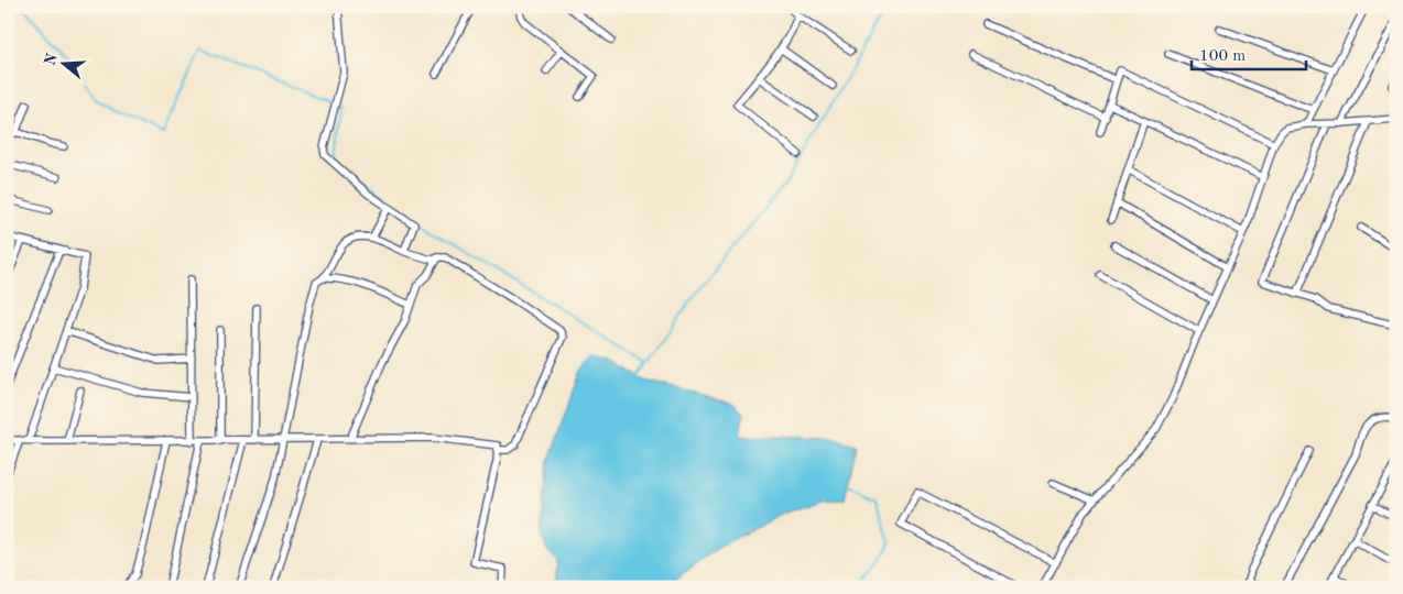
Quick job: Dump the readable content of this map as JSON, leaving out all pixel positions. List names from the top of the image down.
{
  "scale_bar": "100 m",
  "north": "left"
}
